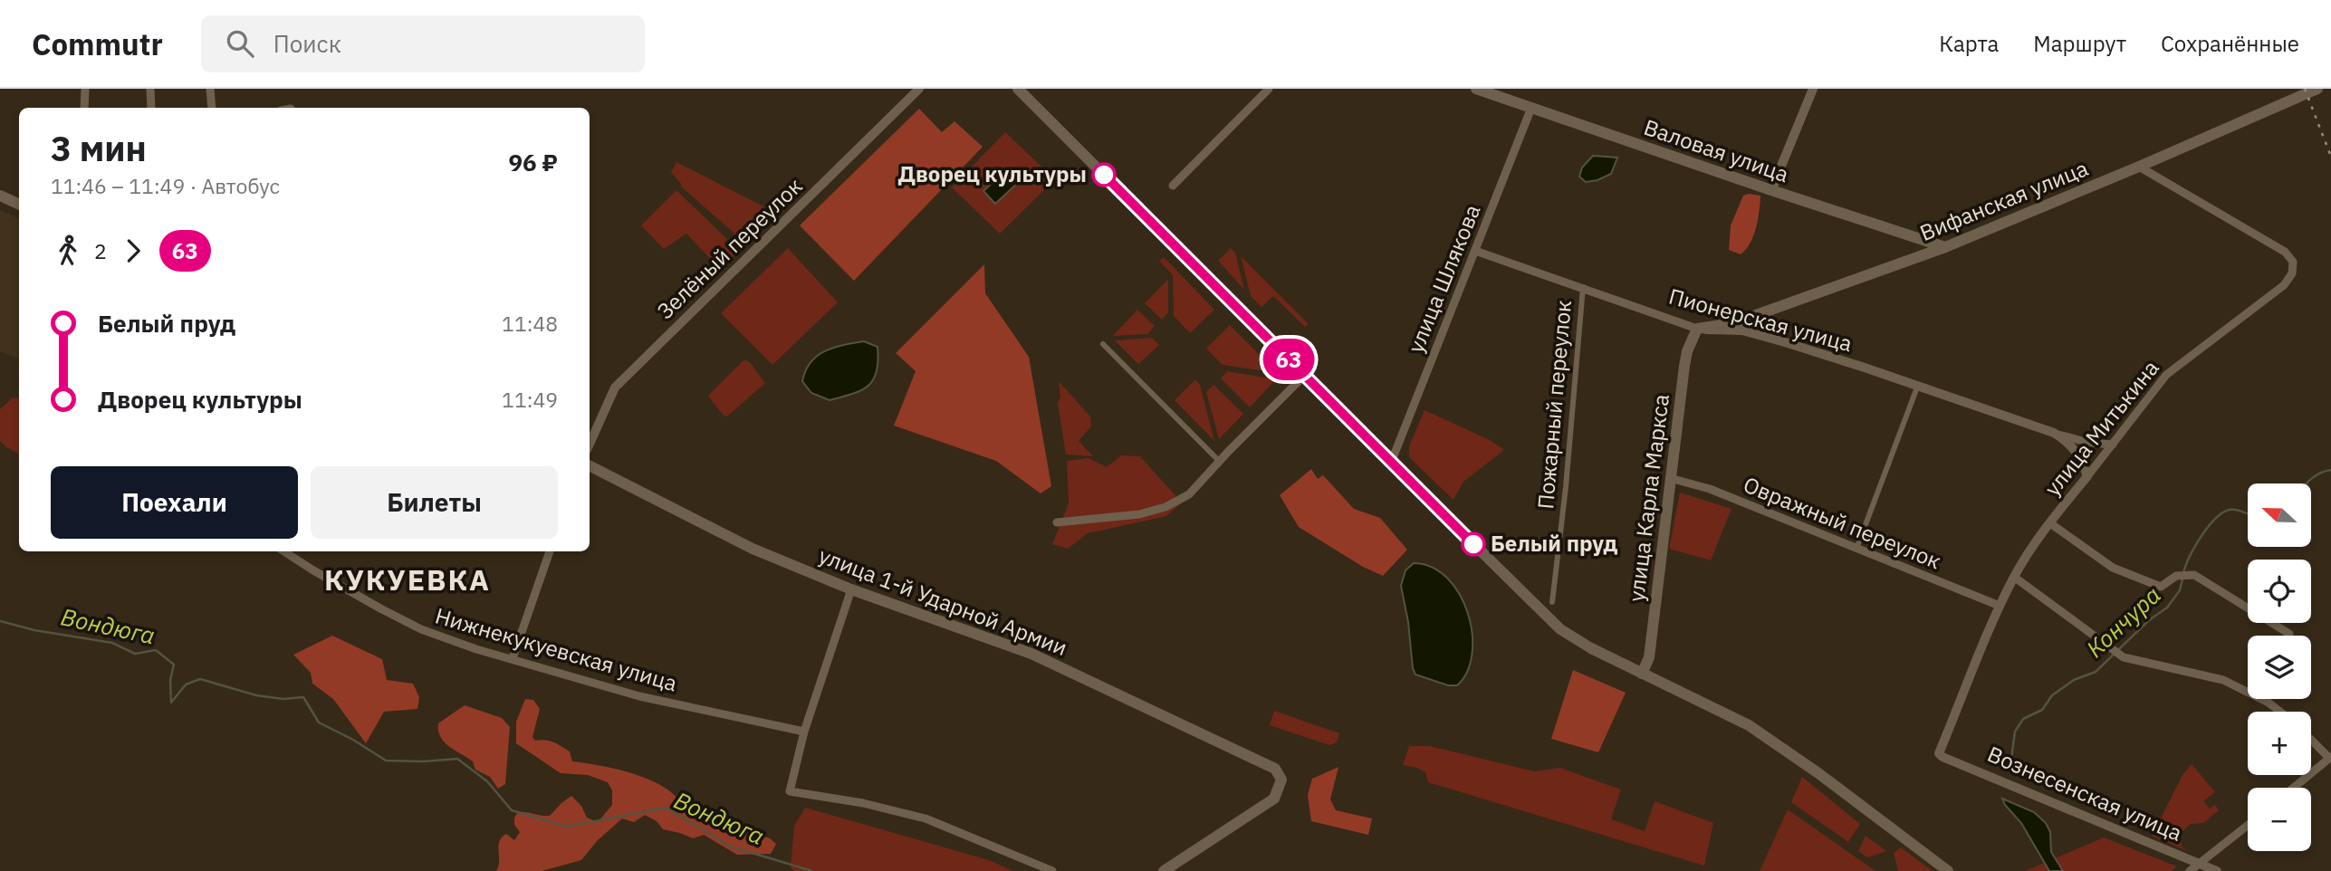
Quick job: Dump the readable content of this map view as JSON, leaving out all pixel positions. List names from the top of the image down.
{
  "streets": {
    "main road": [
      "Валовая улица",
      "Вифанская улица",
      "улица Карла Маркса",
      "улица 1-й Ударной Армии"
    ],
    "street": [
      "Зелёный переулок",
      "улица Шлякова",
      "Пионерская улица",
      "Пожарный переулок",
      "улица Митькина",
      "Овражный переулок",
      "Нижнекукуевская улица",
      "Вознесенская улица"
    ]
  },
  "crossings": [
    ["Валовая улица", "Вифанская улица"],
    ["Валовая улица", "улица Шлякова"],
    ["Вифанская улица", "Пионерская улица"],
    ["Вифанская улица", "улица Митькина"],
    ["Вифанская улица", "улица Карла Маркса"],
    ["улица Шлякова", "Пионерская улица"],
    ["Пионерская улица", "Пожарный переулок"],
    ["Пионерская улица", "улица Митькина"],
    ["Пионерская улица", "улица Карла Маркса"],
    ["улица Митькина", "Овражный переулок"],
    ["улица Митькина", "Вознесенская улица"],
    ["улица Карла Маркса", "Овражный переулок"]
  ],
  "districts": ["КУКУЕВКА"],
  "water": ["Кончура", "Вондюга"],
  "places": ["Дворец культуры", "Белый пруд"],
  "lines": ["bus line 63"],
  "north": "left",
  "page": {
    "header": "Commutr",
    "search": "Поиск",
    "nav": ["Карта", "Маршрут", "Сохранённые"],
    "on_map": "63",
    "heading": ["3 мин", "11:46 – 11:49 · Автобус", "96 ₽"],
    "legs": ["2", "63"],
    "list": [
      {
        "name": "Белый пруд",
        "value": "11:48"
      },
      {
        "name": "Дворец культуры",
        "value": "11:49"
      }
    ],
    "buttons": ["Поехали", "Билеты"],
    "map_buttons": ["+", "−"]
  }
}
